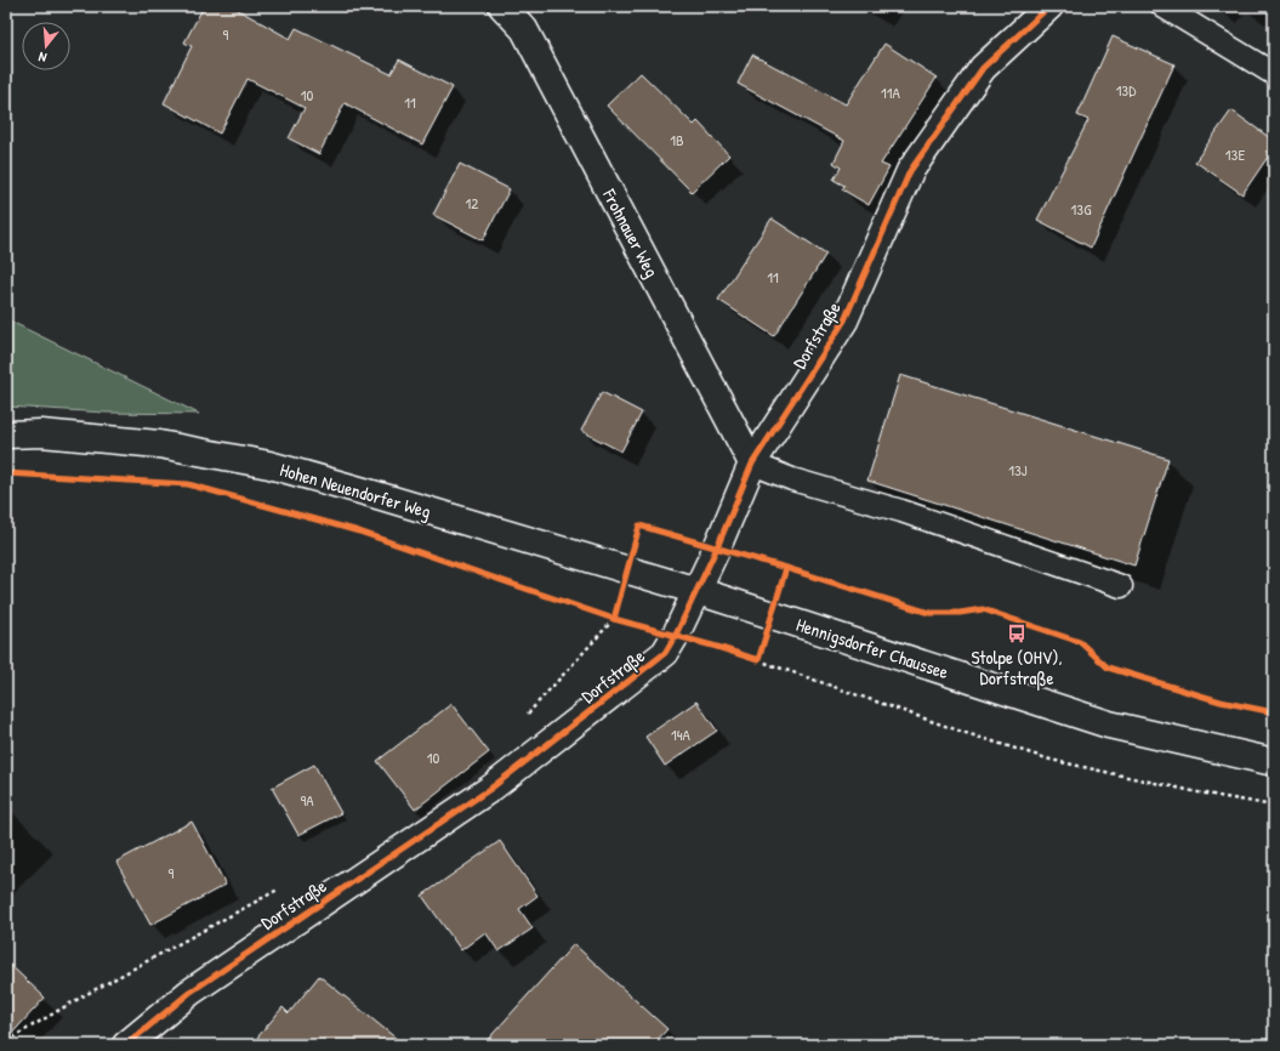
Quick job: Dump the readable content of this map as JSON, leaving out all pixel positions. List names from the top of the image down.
{
  "streets": {
    "street": [
      "Frohnauer Weg",
      "Dorfstraße",
      "Hohen Neuendorfer Weg",
      "Hennigsdorfer Chaussee"
    ]
  },
  "crossings": [
    ["Frohnauer Weg", "Dorfstraße"],
    ["Dorfstraße", "Hohen Neuendorfer Weg"],
    ["Dorfstraße", "Hennigsdorfer Chaussee"],
    ["Hohen Neuendorfer Weg", "Hennigsdorfer Chaussee"]
  ],
  "places": {
    "bus stop": ["Stolpe (OHV), Dorfstraße"]
  },
  "house_numbers": [
    "9",
    "13D",
    "11A",
    "10",
    "11",
    "1B",
    "13E",
    "12",
    "13G",
    "11",
    "13J",
    "14A",
    "10",
    "9A",
    "9"
  ],
  "north": "bottom"
}
